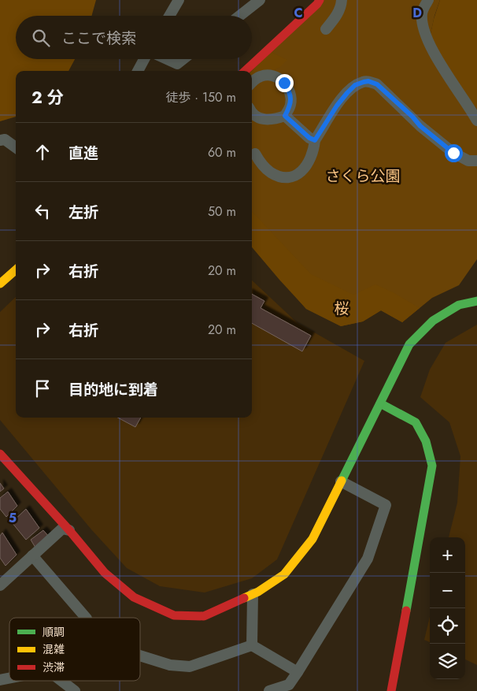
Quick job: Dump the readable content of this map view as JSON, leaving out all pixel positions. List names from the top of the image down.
{
  "parks": ["さくら公園", "桜"],
  "legend": ["順調", "混雑", "渋滞"],
  "page": {
    "search": "ここで検索",
    "heading": ["2 分", "徒歩 · 150 m"],
    "list": [
      ["直進", "60 m"],
      ["左折", "50 m"],
      ["右折", "20 m"],
      ["右折", "20 m"],
      "目的地に到着"
    ],
    "map_buttons": ["+", "−"]
  },
  "grid": {
    "columns": ["C", "D"],
    "rows": ["5"]
  }
}
